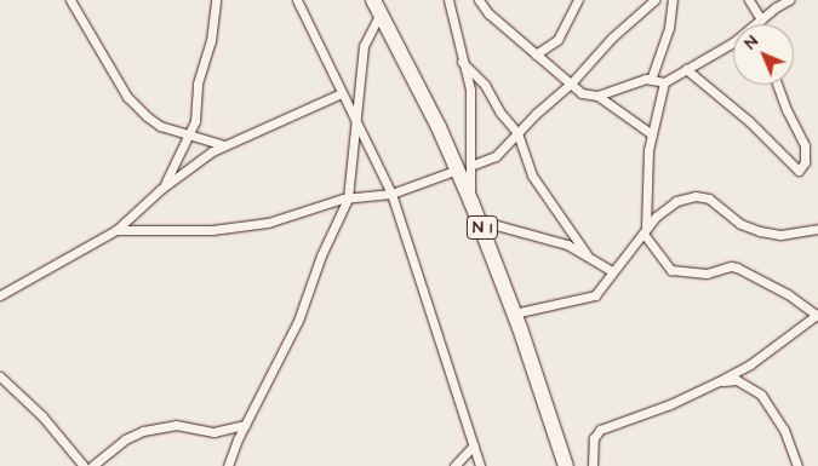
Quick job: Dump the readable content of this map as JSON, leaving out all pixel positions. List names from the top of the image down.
{
  "streets": {
    "highway": ["N 1"]
  },
  "north": "top left"
}
